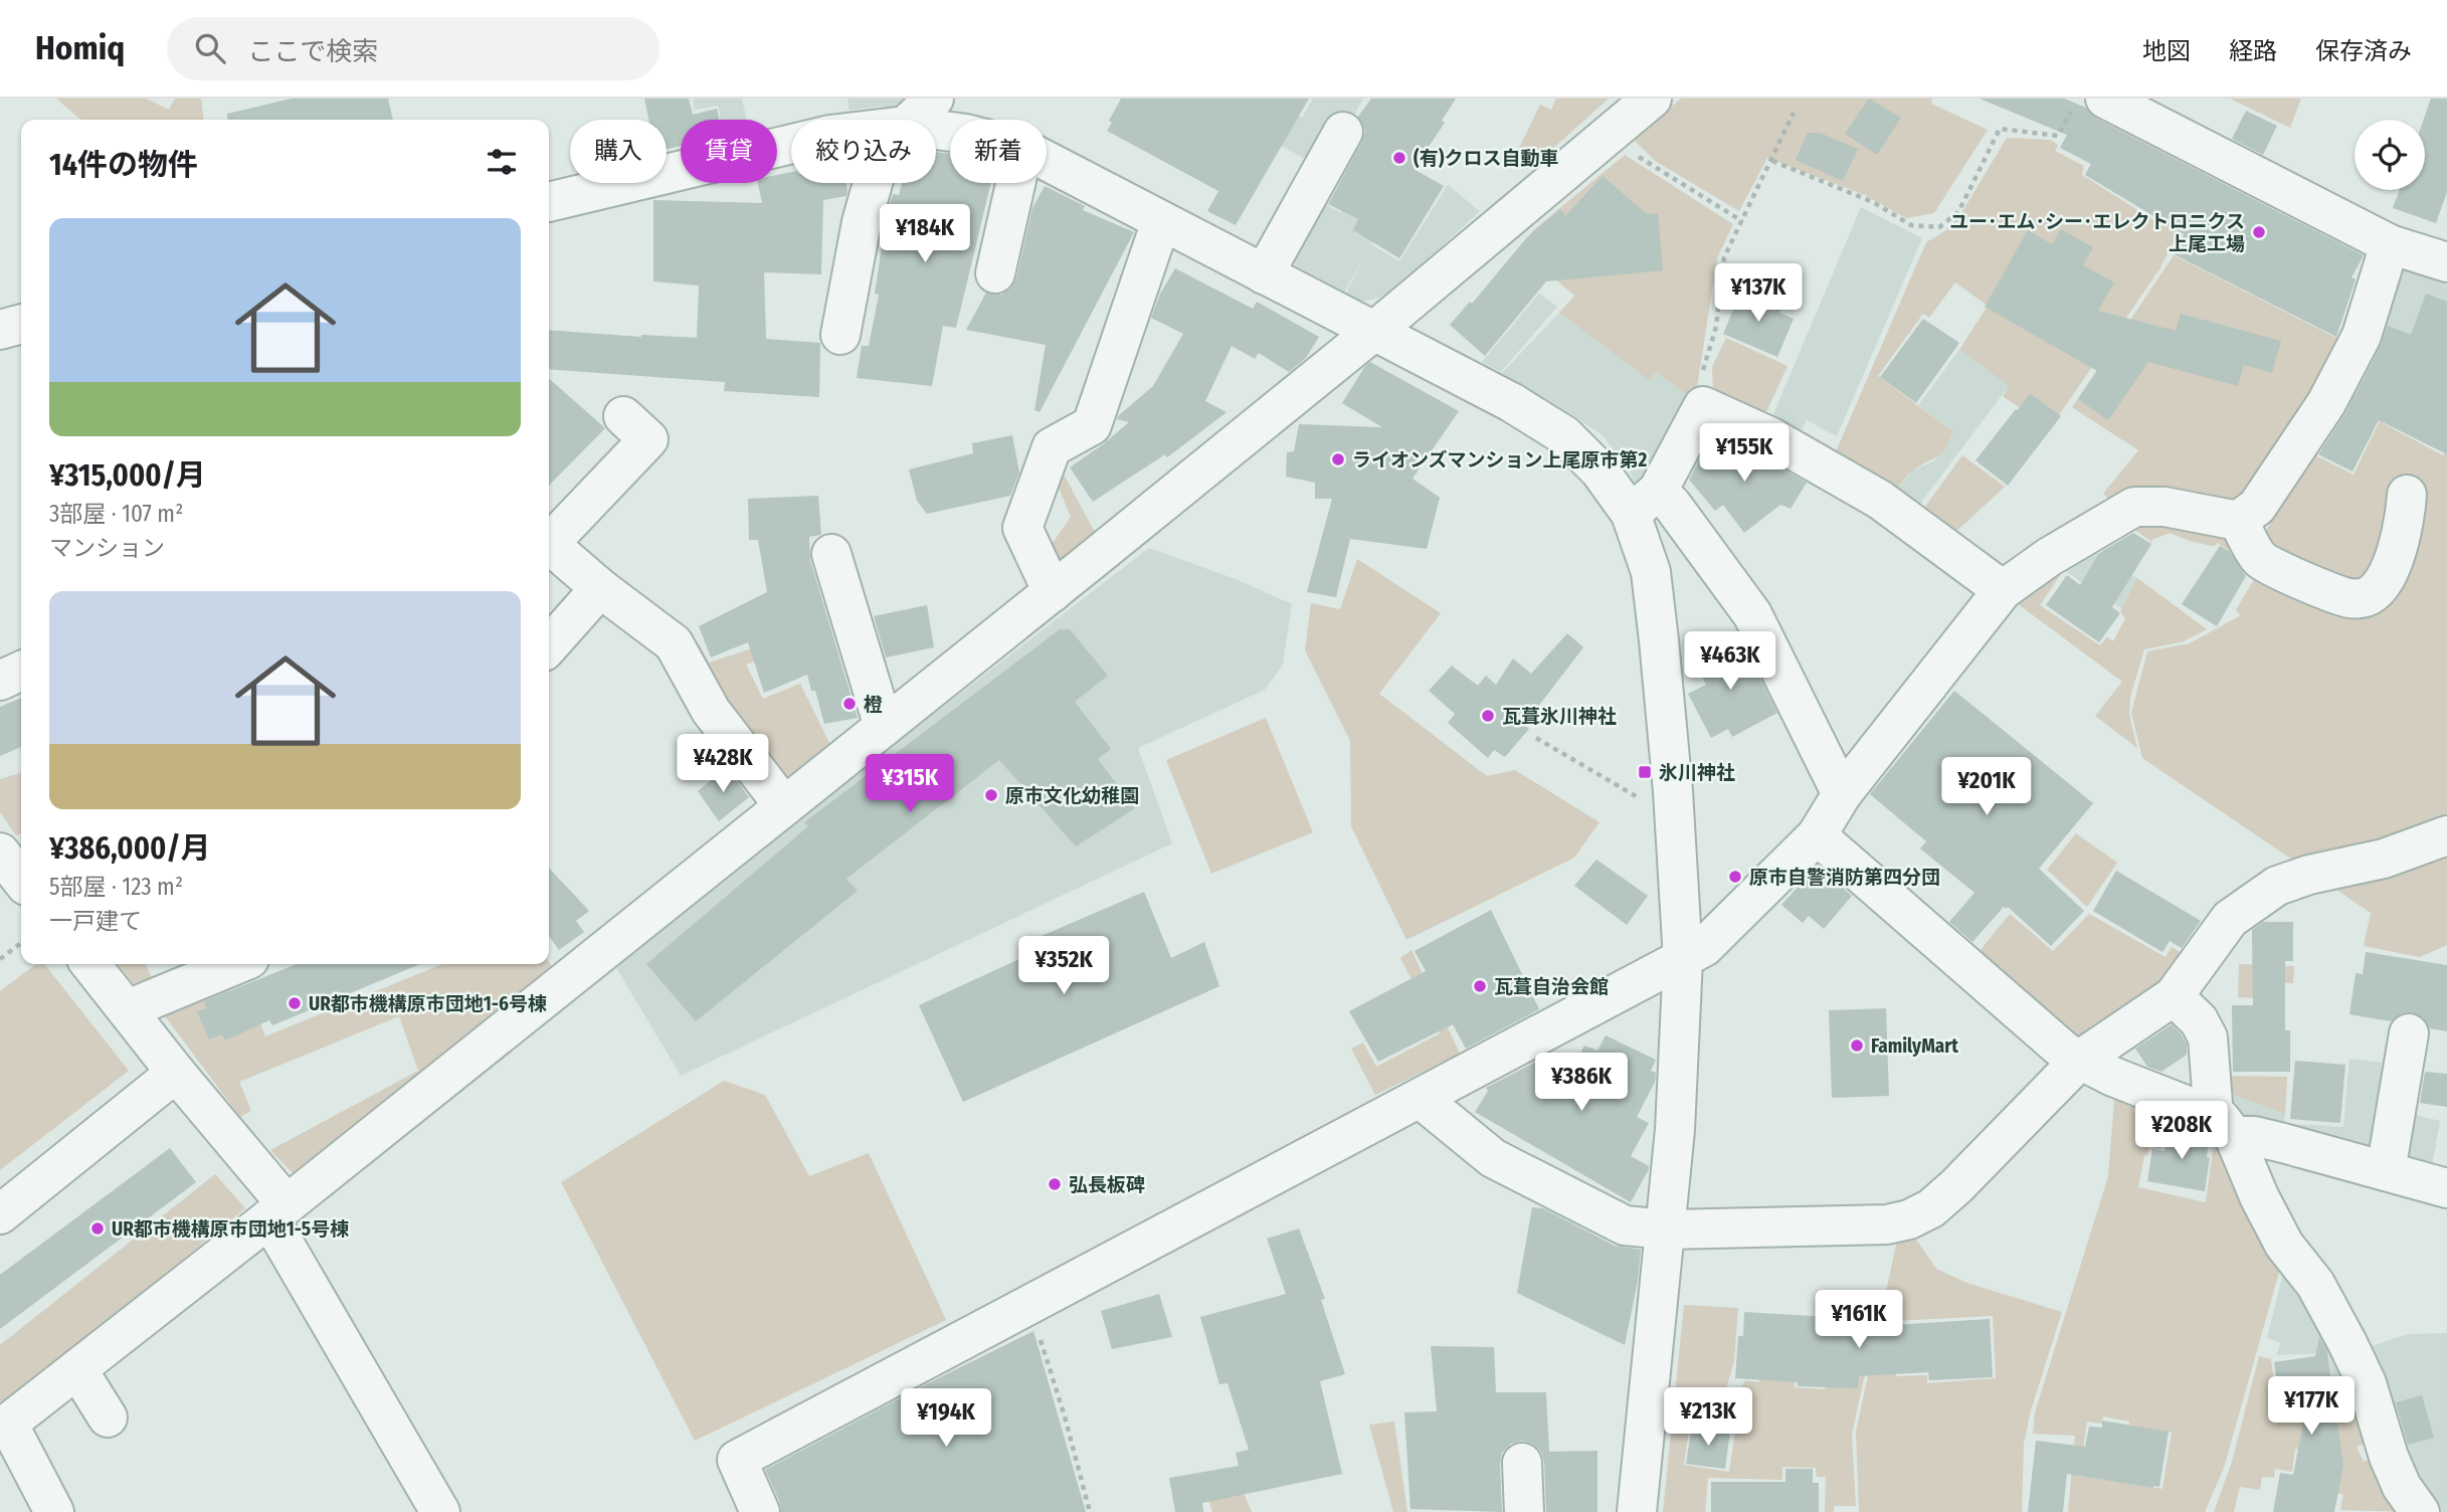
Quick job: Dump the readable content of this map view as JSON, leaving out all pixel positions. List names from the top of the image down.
{
  "places": {
    "other": [
      "(有)クロス自動車",
      "ユー･エム･シー･エレクトロニクス 上尾工場",
      "ライオンズマンション上尾原市第2",
      "橙",
      "瓦葺氷川神社",
      "原市文化幼稚園",
      "原市自警消防第四分団",
      "瓦葺自治会館",
      "UR都市機構原市団地1-6号棟",
      "FamilyMart",
      "弘長板碑",
      "UR都市機構原市団地1-5号棟"
    ],
    "transit": ["氷川神社"]
  },
  "page": {
    "header": "Homiq",
    "search": "ここで検索",
    "nav": ["地図", "経路", "保存済み"],
    "chip": [
      "購入",
      "賃貸",
      "絞り込み",
      "新着"
    ],
    "heading": "14件の物件",
    "price": [
      "¥184K",
      "¥137K",
      "¥155K",
      "¥463K",
      "¥428K",
      "¥315K",
      "¥201K",
      "¥352K",
      "¥386K",
      "¥208K",
      "¥161K",
      "¥177K",
      "¥213K",
      "¥194K"
    ],
    "list": [
      {
        "name": "¥315,000/月",
        "note": "3部屋 · 107 m² · マンション"
      },
      {
        "name": "¥386,000/月",
        "note": "5部屋 · 123 m² · 一戸建て"
      }
    ]
  }
}
